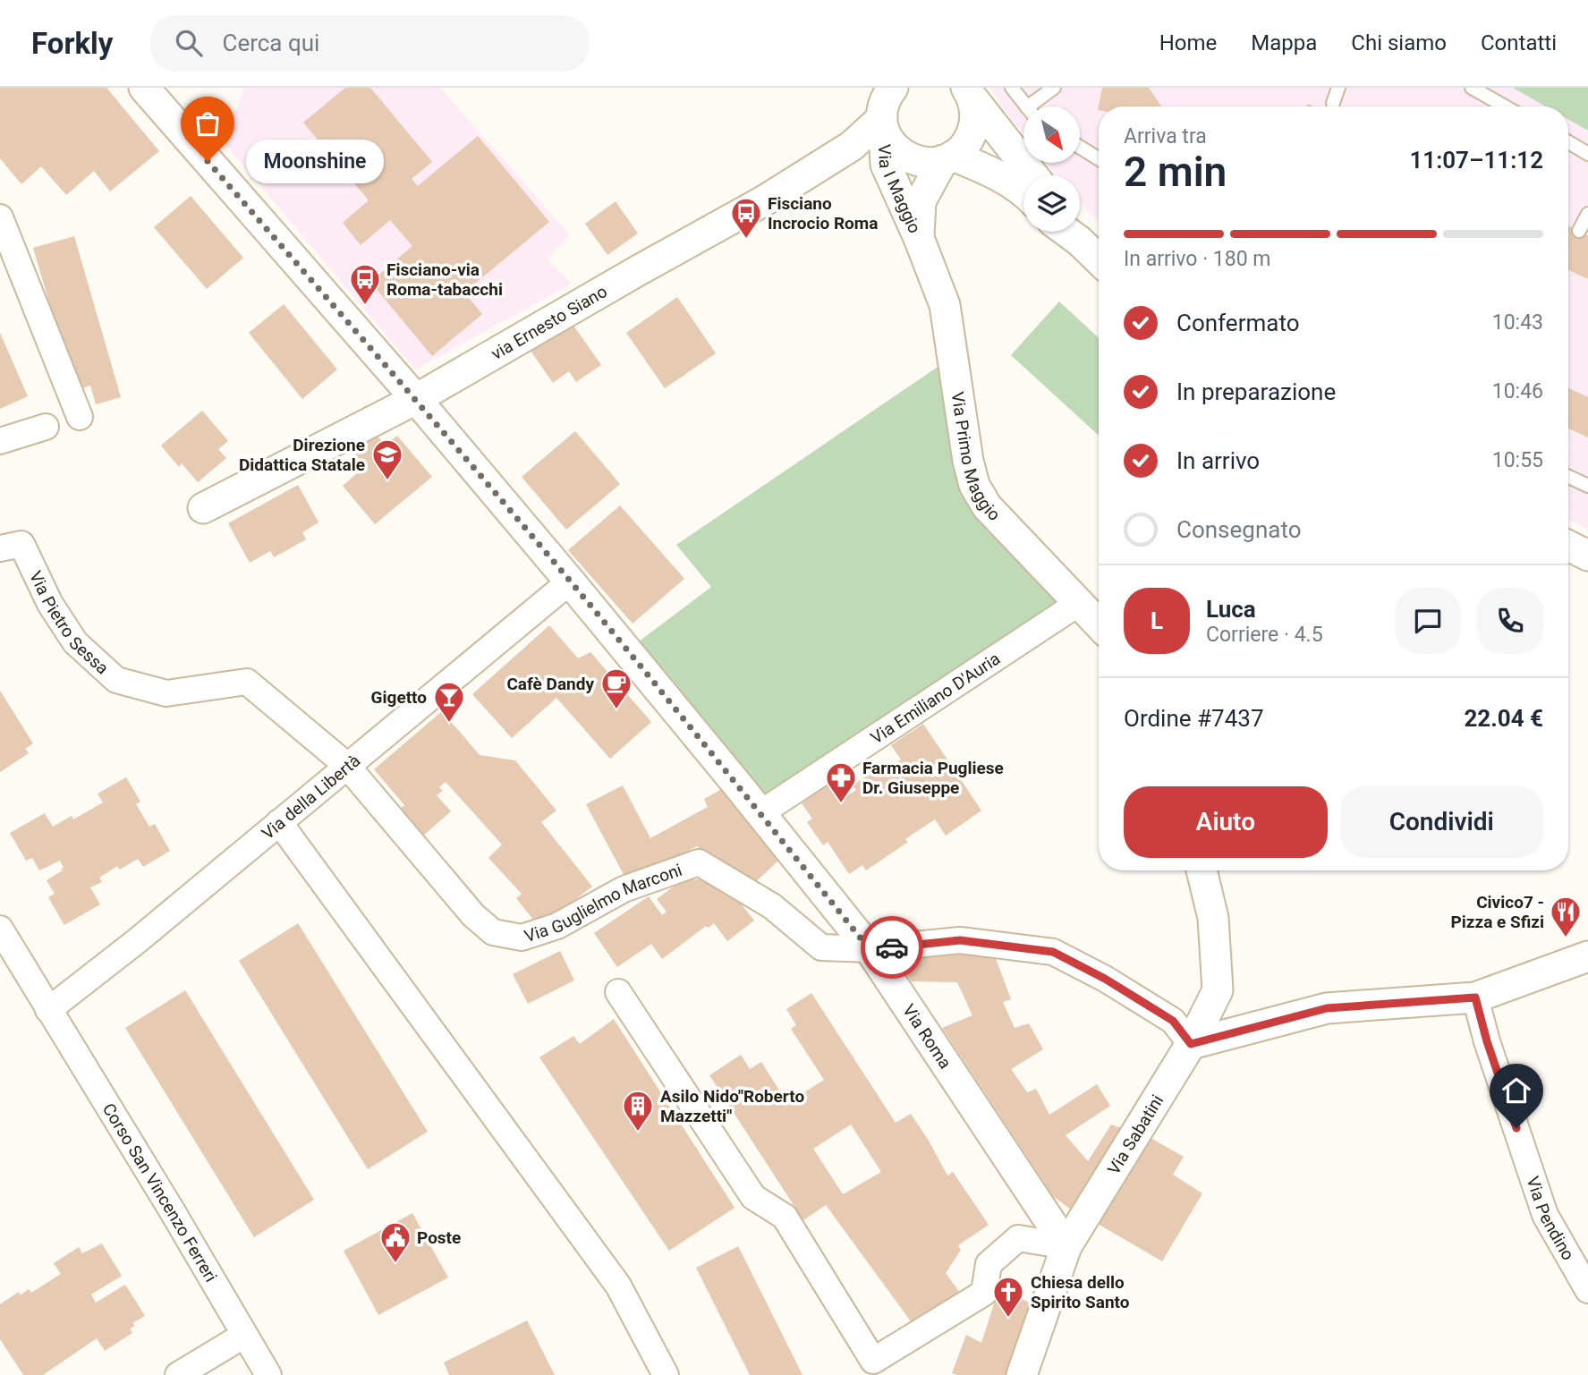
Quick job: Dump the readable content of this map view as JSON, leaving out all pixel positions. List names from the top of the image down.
{
  "streets": {
    "street": [
      "Via I Maggio",
      "via Ernesto Siano",
      "Via Primo Maggio",
      "Via Pietro Sessa",
      "Via Emiliano D'Auria",
      "Via della Libertà",
      "Via Guglielmo Marconi",
      "Via Roma",
      "Via Sabatini",
      "Corso San Vincenzo Ferreri",
      "Via Pendino"
    ]
  },
  "crossings": [
    ["Via I Maggio", "via Ernesto Siano"],
    ["Via I Maggio", "Via Primo Maggio"],
    ["via Ernesto Siano", "Via Roma"],
    ["Via Primo Maggio", "Via Emiliano D'Auria"],
    ["Via Pietro Sessa", "Via della Libertà"],
    ["Via Pietro Sessa", "Via Guglielmo Marconi"],
    ["Via Emiliano D'Auria", "Via Roma"],
    ["Via della Libertà", "Via Guglielmo Marconi"],
    ["Via della Libertà", "Via Roma"],
    ["Via della Libertà", "Corso San Vincenzo Ferreri"],
    ["Via Guglielmo Marconi", "Via Roma"],
    ["Via Roma", "Via Sabatini"]
  ],
  "places": {
    "other": ["Moonshine"],
    "bus stop": ["Fisciano Incrocio Roma", "Fisciano-via Roma-tabacchi"],
    "school or university": ["Direzione Didattica Statale"],
    "cafe": ["Cafè Dandy"],
    "bar": ["Gigetto"],
    "pharmacy": ["Farmacia Pugliese Dr. Giuseppe"],
    "restaurant": ["Civico7 - Pizza e Sfizi"],
    "building": ["Asilo Nido\"Roberto Mazzetti\""],
    "public building": ["Poste"],
    "church": ["Chiesa dello Spirito Santo"]
  },
  "north": "bottom right",
  "page": {
    "header": "Forkly",
    "search": "Cerca qui",
    "nav": [
      "Home",
      "Mappa",
      "Chi siamo",
      "Contatti"
    ],
    "heading": ["2 min", "Arriva tra", "11:07–11:12"],
    "panel": [
      "Luca",
      "Corriere · 4.5",
      "Ordine #7437",
      "22.04 €"
    ],
    "bubble": "Moonshine",
    "bar": "In arrivo · 180 m",
    "list": [
      ["Confermato", "10:43"],
      ["In preparazione", "10:46"],
      ["In arrivo", "10:55"],
      "Consegnato"
    ],
    "round": "L",
    "buttons": ["Aiuto", "Condividi"]
  }
}
